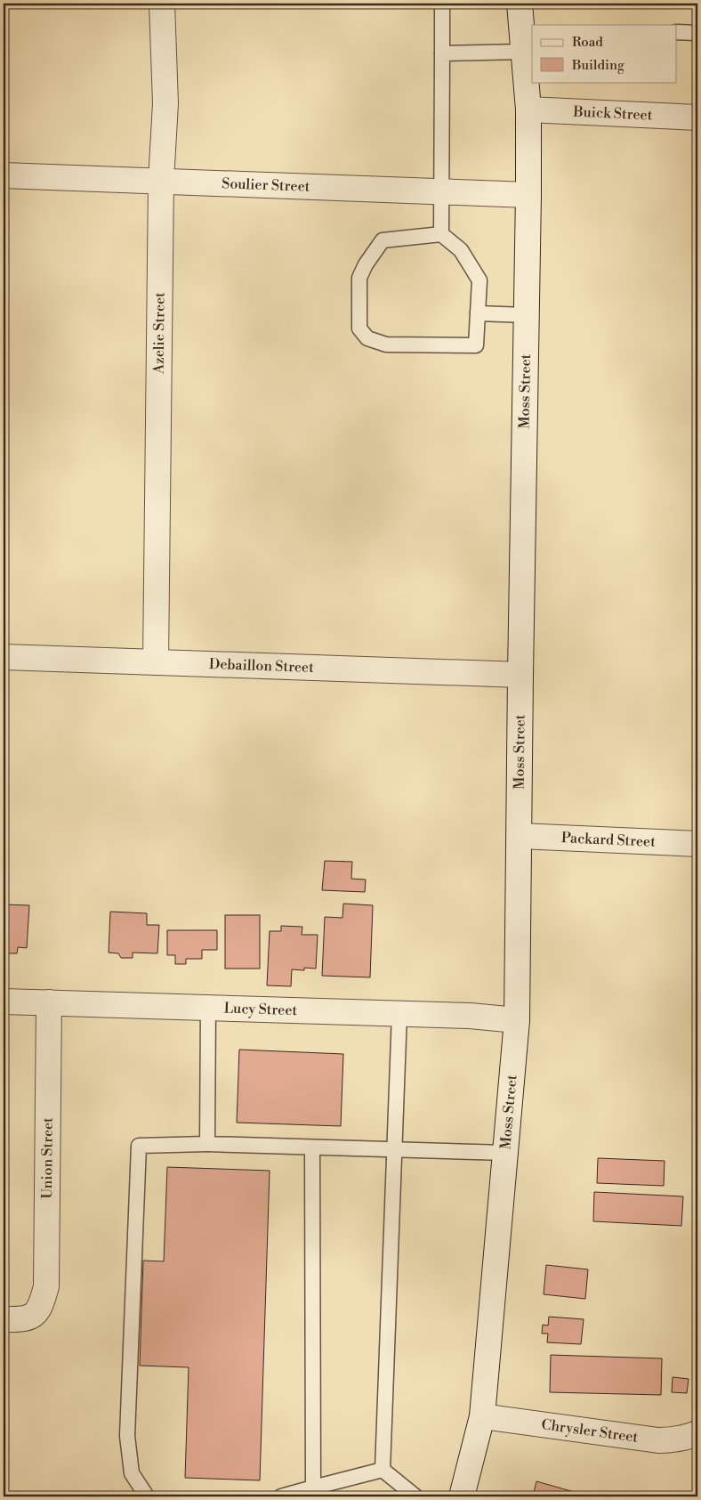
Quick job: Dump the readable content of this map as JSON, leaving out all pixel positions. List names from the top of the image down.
{
  "streets": {
    "street": [
      "Buick Street",
      "Soulier Street",
      "Azelie Street",
      "Moss Street",
      "Debaillon Street",
      "Packard Street",
      "Lucy Street",
      "Union Street",
      "Chrysler Street"
    ]
  },
  "crossings": [
    ["Buick Street", "Moss Street"],
    ["Soulier Street", "Azelie Street"],
    ["Soulier Street", "Moss Street"],
    ["Azelie Street", "Debaillon Street"],
    ["Moss Street", "Debaillon Street"],
    ["Moss Street", "Packard Street"],
    ["Moss Street", "Lucy Street"],
    ["Moss Street", "Chrysler Street"],
    ["Lucy Street", "Union Street"]
  ],
  "legend": ["Road", "Building"]
}
